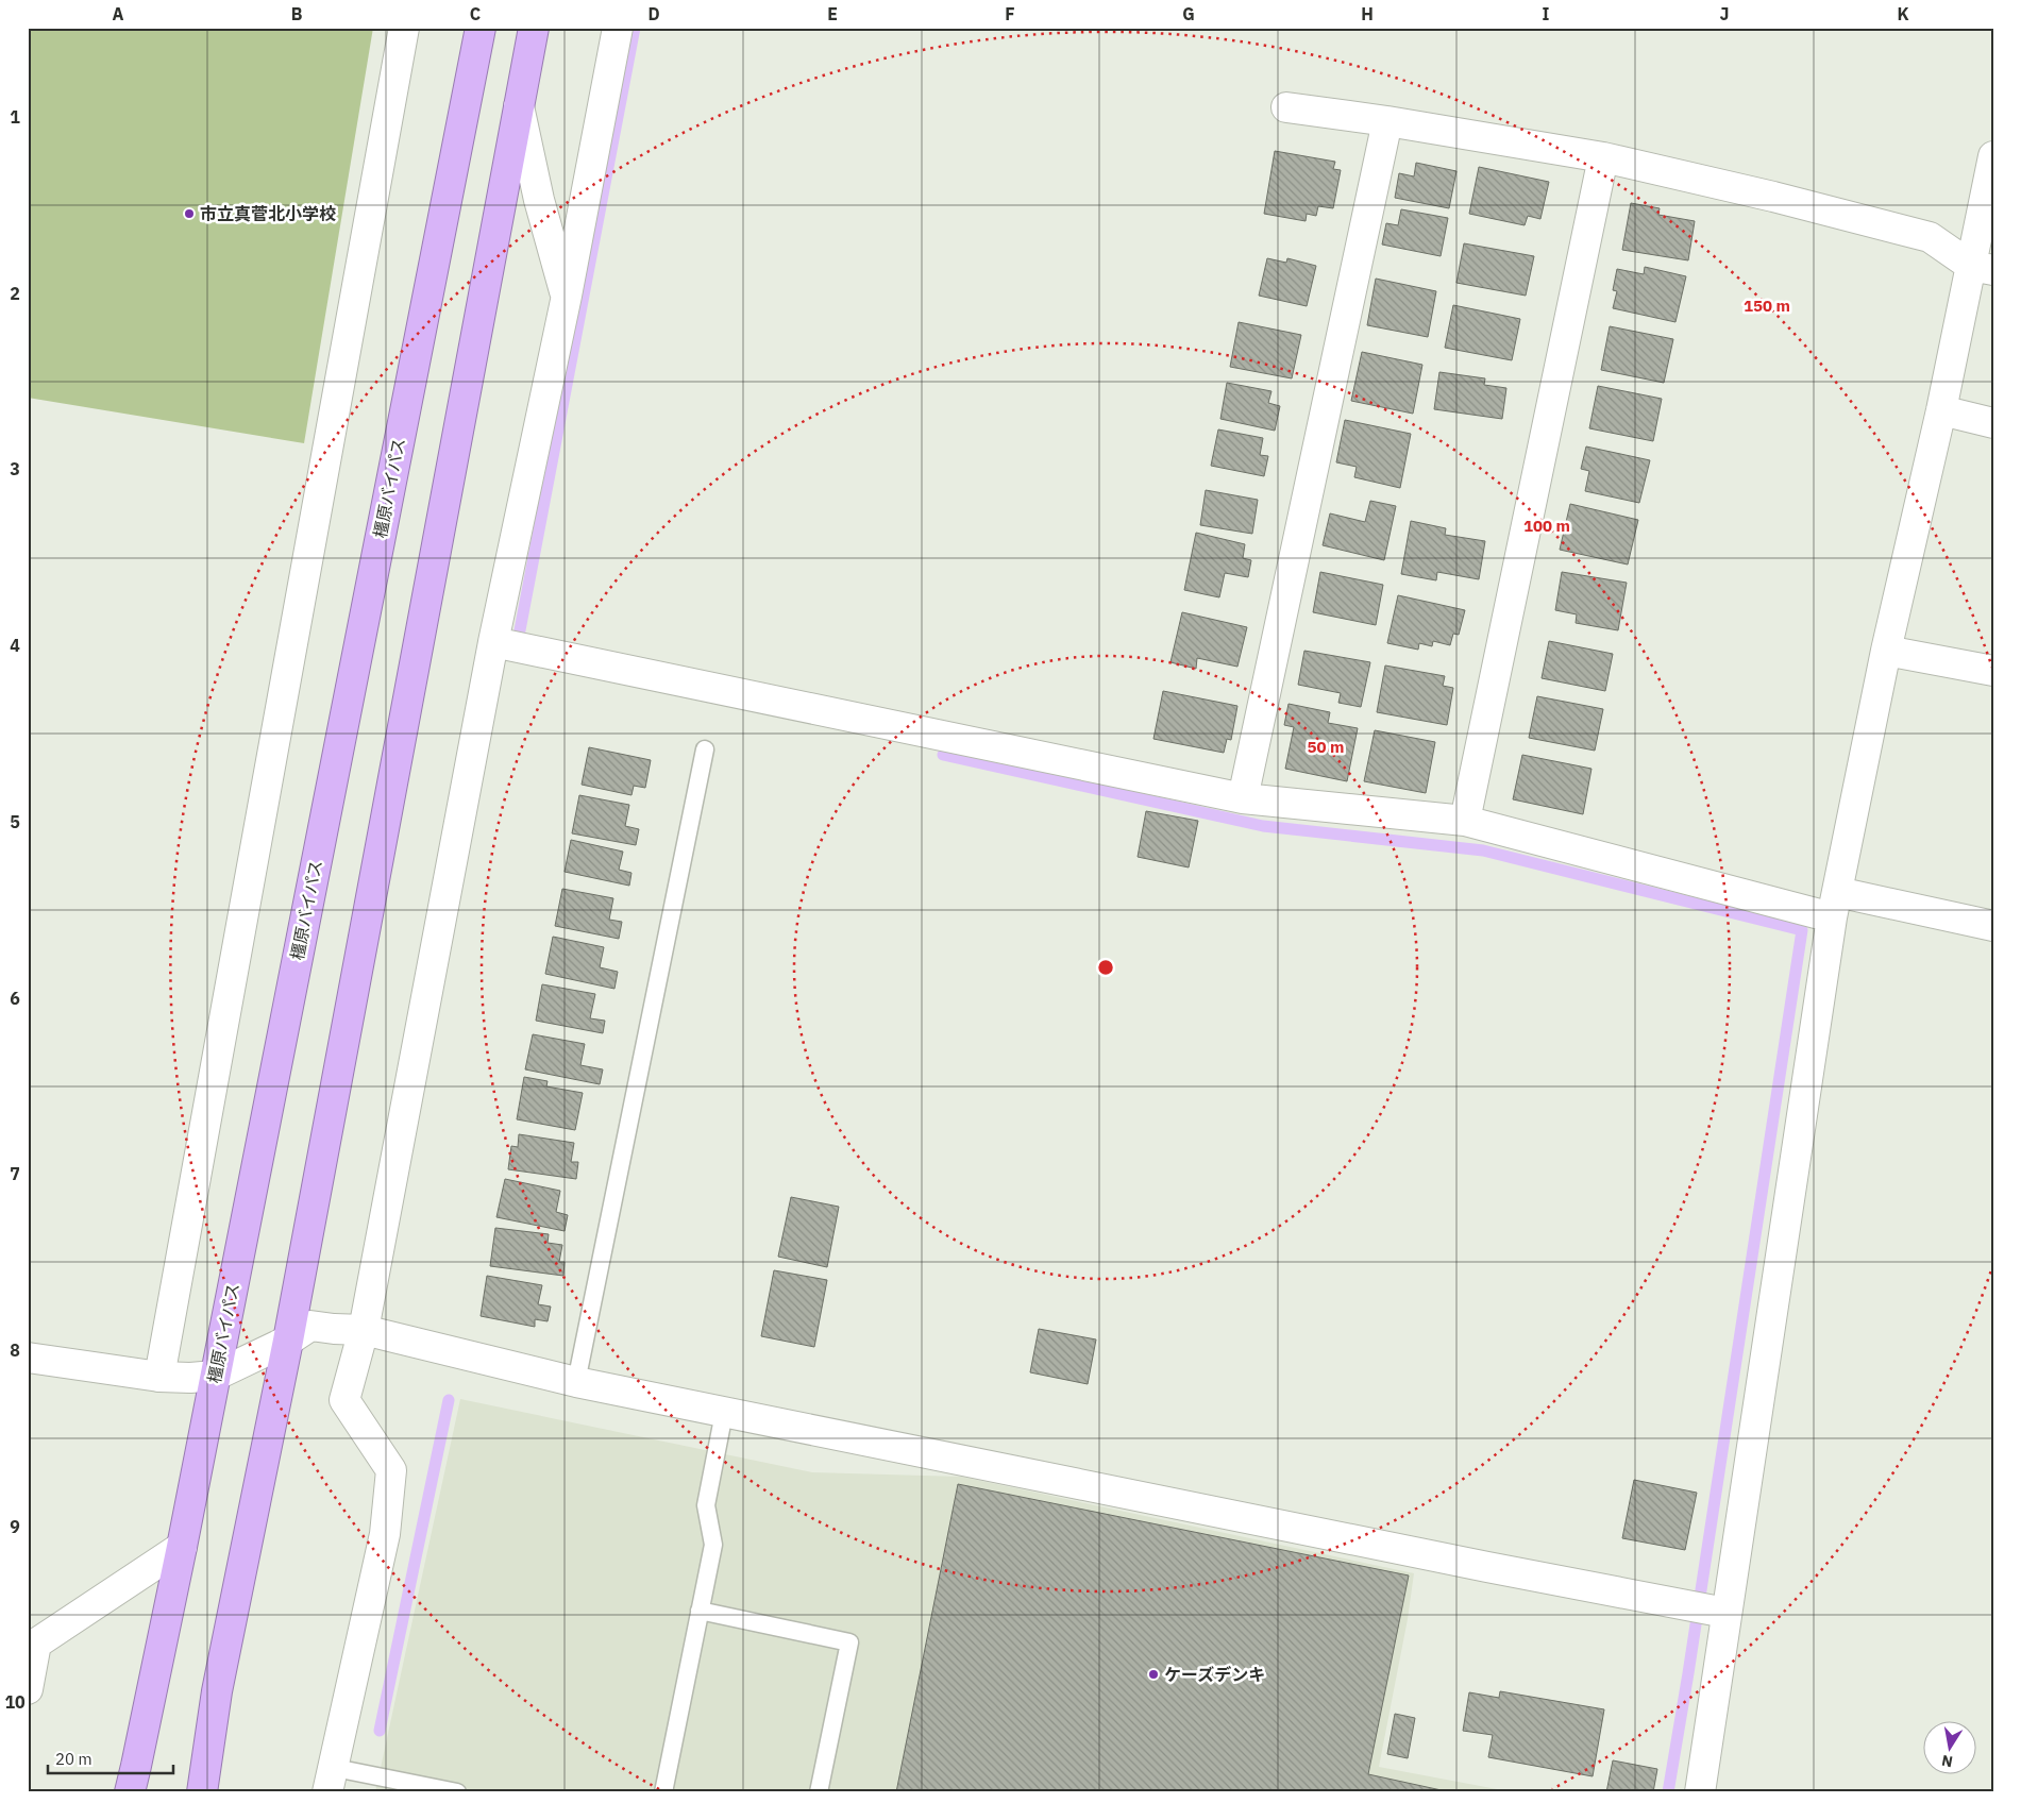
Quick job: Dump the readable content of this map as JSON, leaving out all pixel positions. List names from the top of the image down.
{
  "streets": {
    "highway": ["橿原バイパス"]
  },
  "places": ["市立真菅北小学校", "ケーズデンキ"],
  "scale_bar": "20 m",
  "north": "bottom",
  "grid": {
    "columns": [
      "A",
      "B",
      "C",
      "D",
      "E",
      "F",
      "G",
      "H",
      "I",
      "J",
      "K"
    ],
    "rows": [
      "1",
      "2",
      "3",
      "4",
      "5",
      "6",
      "7",
      "8",
      "9",
      "10"
    ]
  },
  "rings": ["150 m", "100 m", "50 m"]
}
